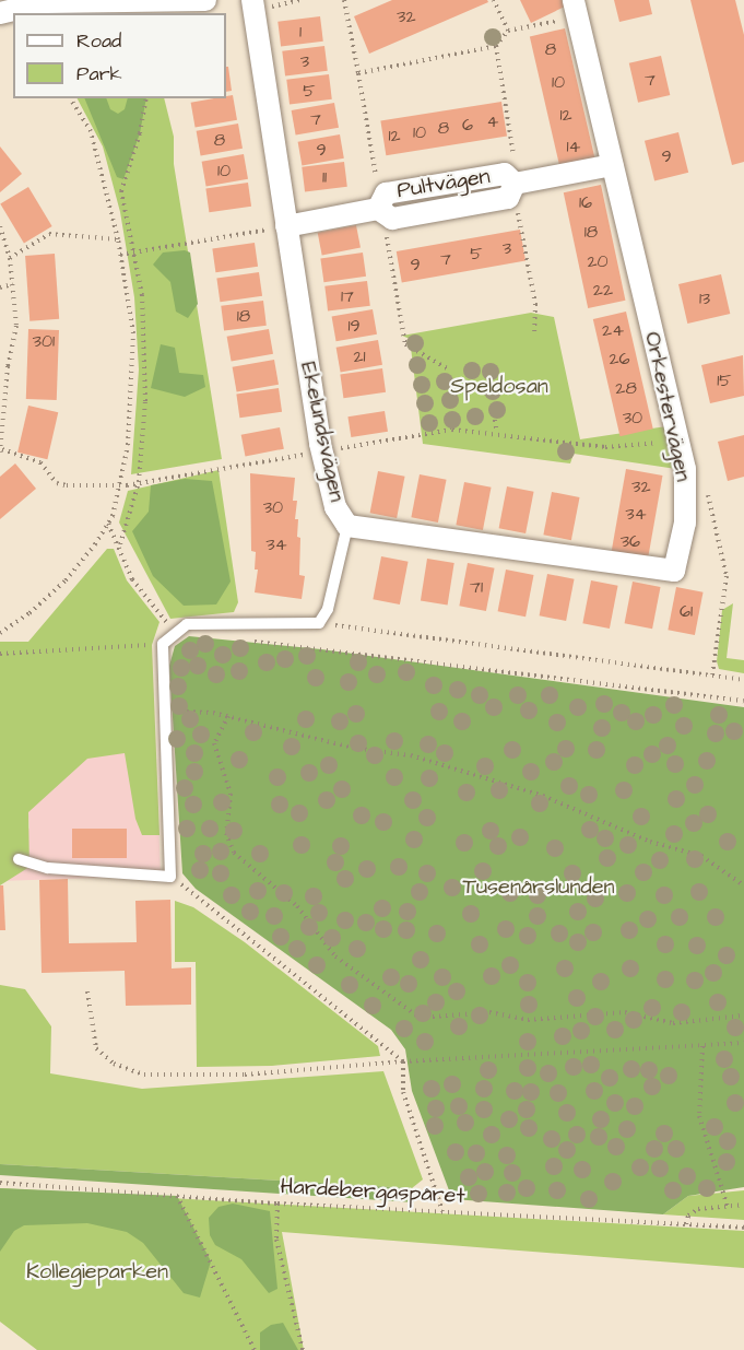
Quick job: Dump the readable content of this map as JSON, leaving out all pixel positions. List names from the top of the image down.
{
  "streets": {
    "street": ["Pultvägen", "Orkestervägen", "Ekelundsvägen"],
    "path": ["Hardebergaspåret"]
  },
  "crossings": [
    ["Pultvägen", "Orkestervägen"],
    ["Pultvägen", "Ekelundsvägen"],
    ["Orkestervägen", "Ekelundsvägen"]
  ],
  "parks": ["Speldosan", "Tusenårslunden", "Kollegieparken"],
  "house_numbers": [
    "32",
    "1",
    "8",
    "3",
    "7",
    "10",
    "5",
    "12",
    "7",
    "4",
    "6",
    "8",
    "10",
    "12",
    "8",
    "14",
    "9",
    "9",
    "10",
    "11",
    "16",
    "18",
    "3",
    "5",
    "7",
    "20",
    "9",
    "22",
    "17",
    "13",
    "18",
    "19",
    "24",
    "301",
    "21",
    "26",
    "15",
    "28",
    "30",
    "32",
    "30",
    "34",
    "36",
    "34",
    "71",
    "61"
  ],
  "legend": ["Road", "Park"]
}
